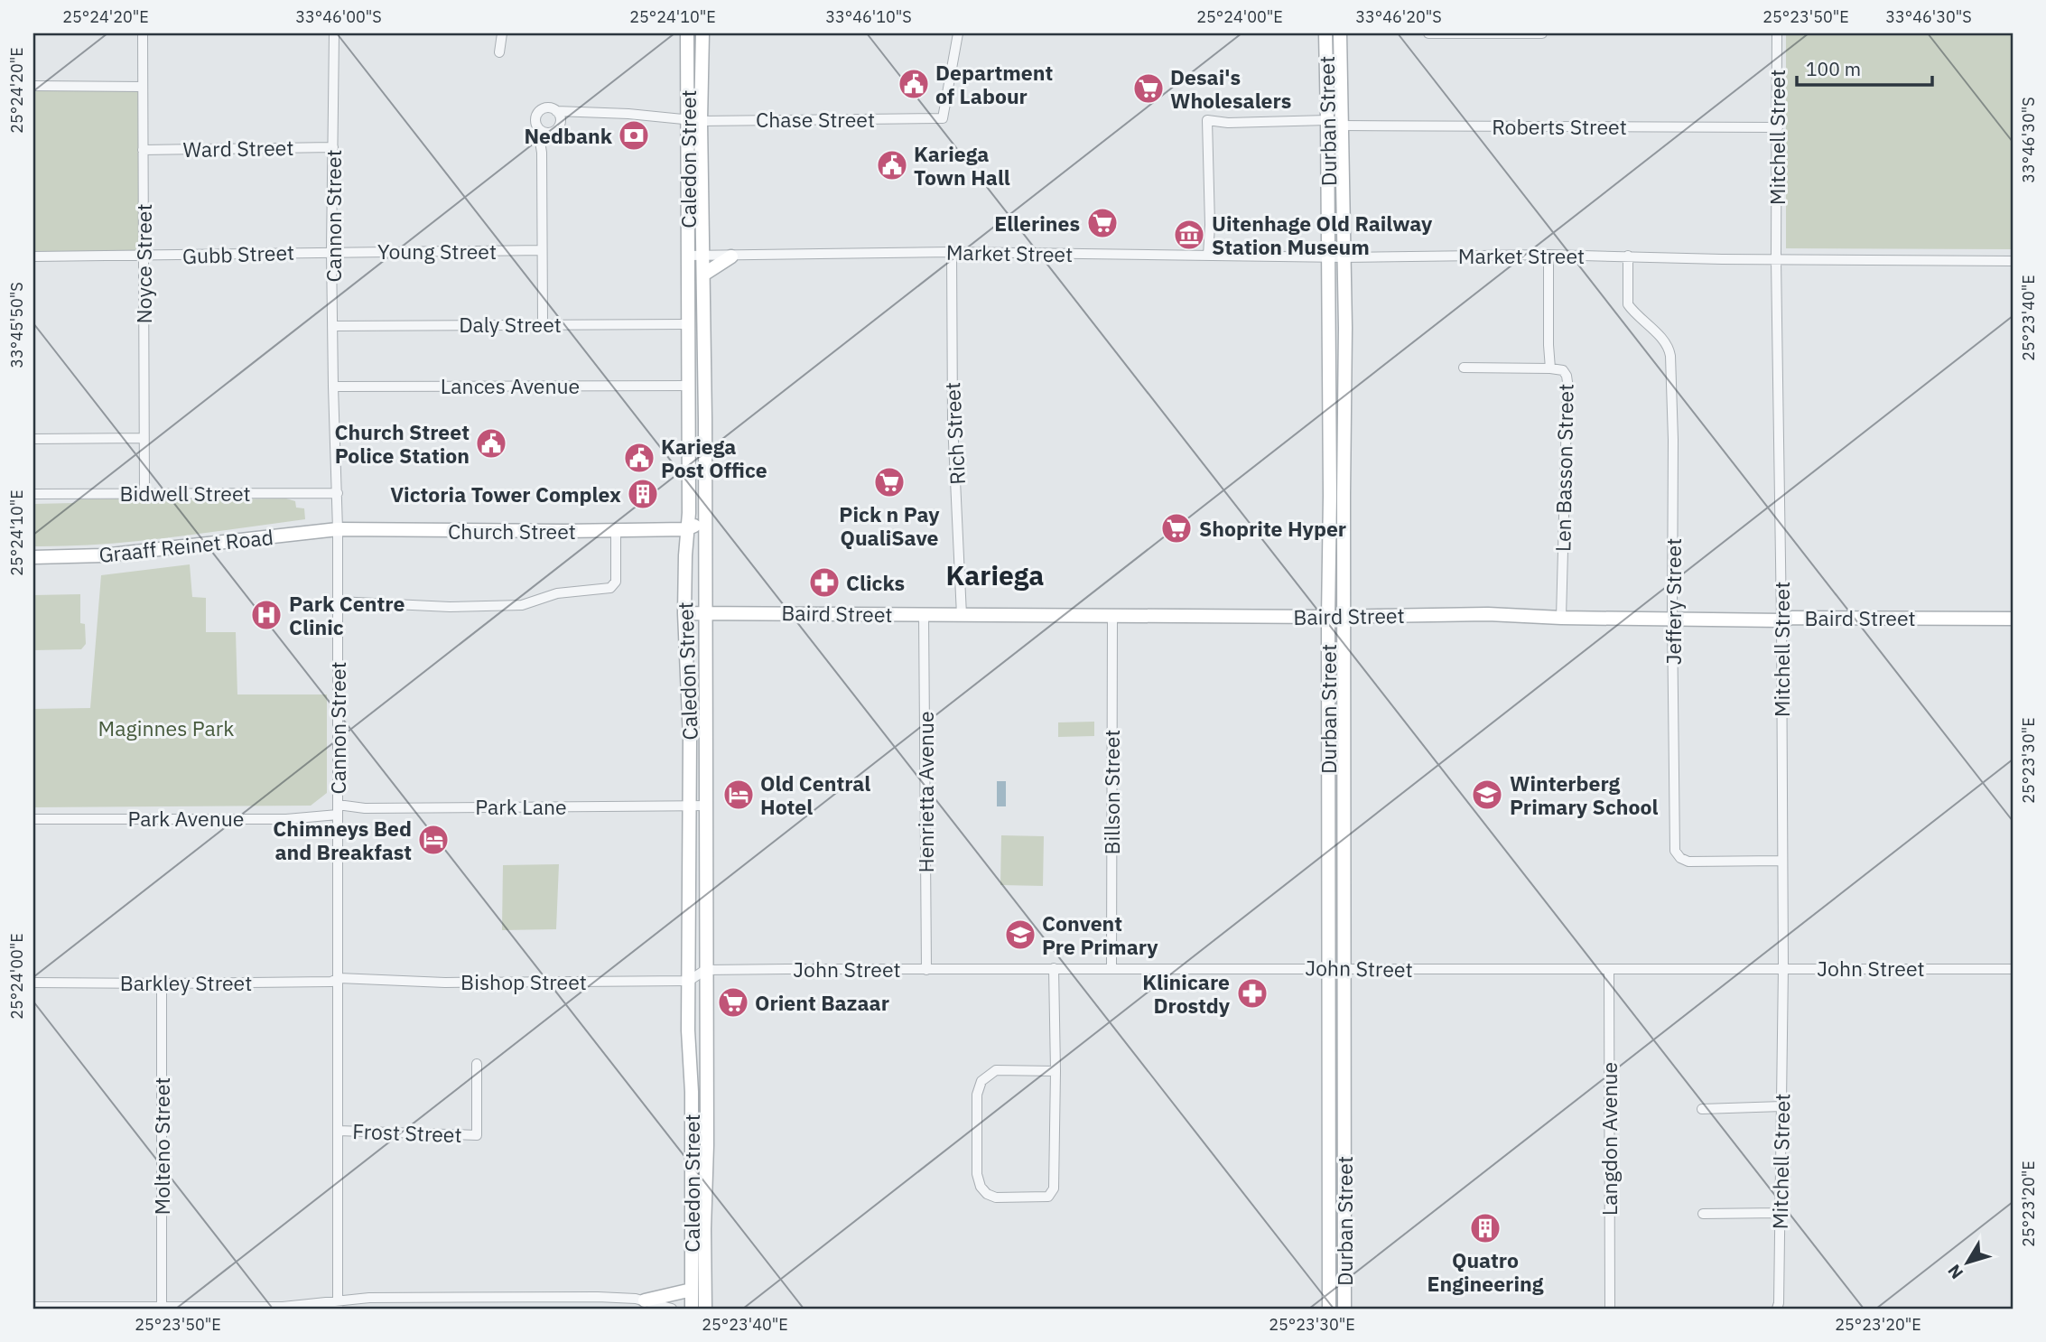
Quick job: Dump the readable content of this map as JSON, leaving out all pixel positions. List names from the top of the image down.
{
  "streets": {
    "street": [
      "Chase Street",
      "Durban Street",
      "Roberts Street",
      "Mitchell Street",
      "Ward Street",
      "Caledon Street",
      "Cannon Street",
      "Young Street",
      "Market Street",
      "Gubb Street",
      "Noyce Street",
      "Daly Street",
      "Lances Avenue",
      "Rich Street",
      "Len Basson Street",
      "Bidwell Street",
      "Church Street",
      "Graaff Reinet Road",
      "Jeffery Street",
      "Baird Street",
      "Henrietta Avenue",
      "Billson Street",
      "Park Lane",
      "Park Avenue",
      "John Street",
      "Bishop Street",
      "Barkley Street",
      "Frost Street",
      "Langdon Avenue",
      "Molteno Street"
    ]
  },
  "crossings": [
    ["Chase Street", "Caledon Street"],
    ["Durban Street", "Roberts Street"],
    ["Durban Street", "Market Street"],
    ["Durban Street", "Baird Street"],
    ["Durban Street", "John Street"],
    ["Roberts Street", "Mitchell Street"],
    ["Mitchell Street", "Market Street"],
    ["Mitchell Street", "Jeffery Street"],
    ["Mitchell Street", "Baird Street"],
    ["Mitchell Street", "John Street"],
    ["Ward Street", "Cannon Street"],
    ["Ward Street", "Noyce Street"],
    ["Caledon Street", "Market Street"],
    ["Caledon Street", "Daly Street"],
    ["Caledon Street", "Lances Avenue"],
    ["Caledon Street", "Church Street"],
    ["Caledon Street", "Baird Street"],
    ["Caledon Street", "Park Lane"],
    ["Caledon Street", "John Street"],
    ["Caledon Street", "Bishop Street"],
    ["Cannon Street", "Young Street"],
    ["Cannon Street", "Gubb Street"],
    ["Cannon Street", "Daly Street"],
    ["Cannon Street", "Lances Avenue"],
    ["Cannon Street", "Bidwell Street"],
    ["Cannon Street", "Church Street"],
    ["Cannon Street", "Graaff Reinet Road"],
    ["Cannon Street", "Park Lane"],
    ["Cannon Street", "Park Avenue"],
    ["Cannon Street", "Bishop Street"],
    ["Cannon Street", "Barkley Street"],
    ["Cannon Street", "Frost Street"],
    ["Young Street", "Gubb Street"],
    ["Market Street", "Rich Street"],
    ["Market Street", "Len Basson Street"],
    ["Market Street", "Jeffery Street"],
    ["Gubb Street", "Noyce Street"],
    ["Noyce Street", "Bidwell Street"],
    ["Rich Street", "Baird Street"],
    ["Len Basson Street", "Baird Street"],
    ["Church Street", "Graaff Reinet Road"],
    ["Jeffery Street", "Baird Street"],
    ["Baird Street", "Henrietta Avenue"],
    ["Baird Street", "Billson Street"],
    ["Henrietta Avenue", "John Street"],
    ["Billson Street", "John Street"],
    ["Park Lane", "Park Avenue"],
    ["John Street", "Langdon Avenue"],
    ["Bishop Street", "Barkley Street"],
    ["Barkley Street", "Molteno Street"]
  ],
  "districts": ["Kariega"],
  "parks": ["Maginnes Park"],
  "places": {
    "public building": [
      "Department of Labour",
      "Kariega Town Hall",
      "Church Street Police Station",
      "Kariega Post Office"
    ],
    "supermarket": [
      "Desai's Wholesalers",
      "Ellerines",
      "Pick n Pay QualiSave",
      "Shoprite Hyper",
      "Orient Bazaar"
    ],
    "bank": ["Nedbank"],
    "museum": ["Uitenhage Old Railway Station Museum"],
    "building": ["Victoria Tower Complex", "Quatro Engineering"],
    "pharmacy": ["Clicks", "Klinicare Drostdy"],
    "hospital": ["Park Centre Clinic"],
    "hotel": ["Old Central Hotel", "Chimneys Bed and Breakfast"],
    "school or university": ["Winterberg Primary School", "Convent Pre Primary"]
  },
  "scale_bar": "100 m",
  "north": "bottom left",
  "coordinates": [
    "25°24'20\"E",
    "33°46'00\"S",
    "25°24'10\"E",
    "33°46'10\"S",
    "25°24'00\"E",
    "33°46'20\"S",
    "25°23'50\"E",
    "33°46'30\"S",
    "25°23'40\"E",
    "33°45'50\"S",
    "25°23'30\"E",
    "25°23'20\"E"
  ]
}
